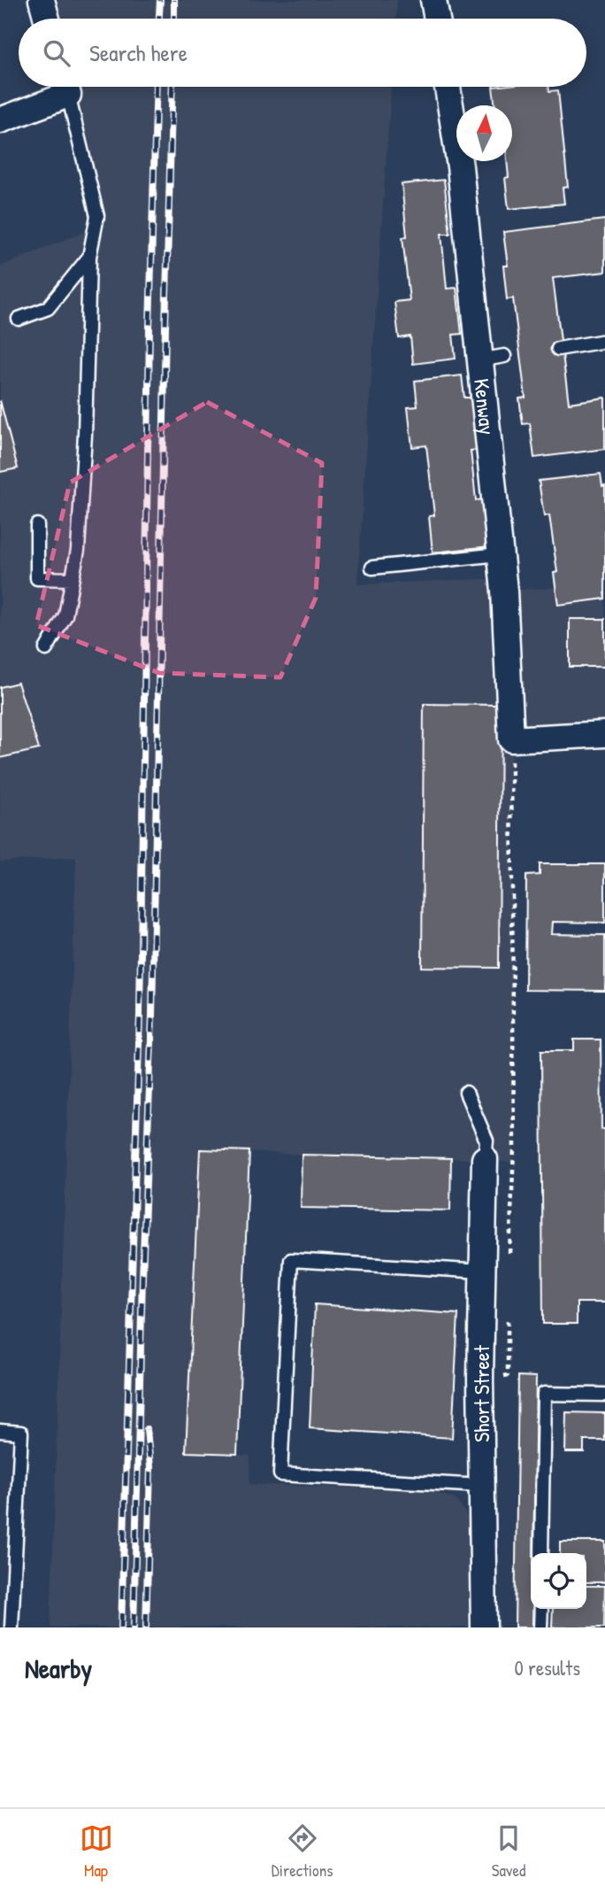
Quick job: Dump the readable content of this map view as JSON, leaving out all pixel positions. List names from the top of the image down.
{
  "streets": {
    "street": ["Kenway", "Short Street"]
  },
  "north": "top",
  "page": {
    "search": "Search here",
    "heading": ["Nearby", "0 results"],
    "nav": ["Map", "Directions", "Saved"]
  }
}
